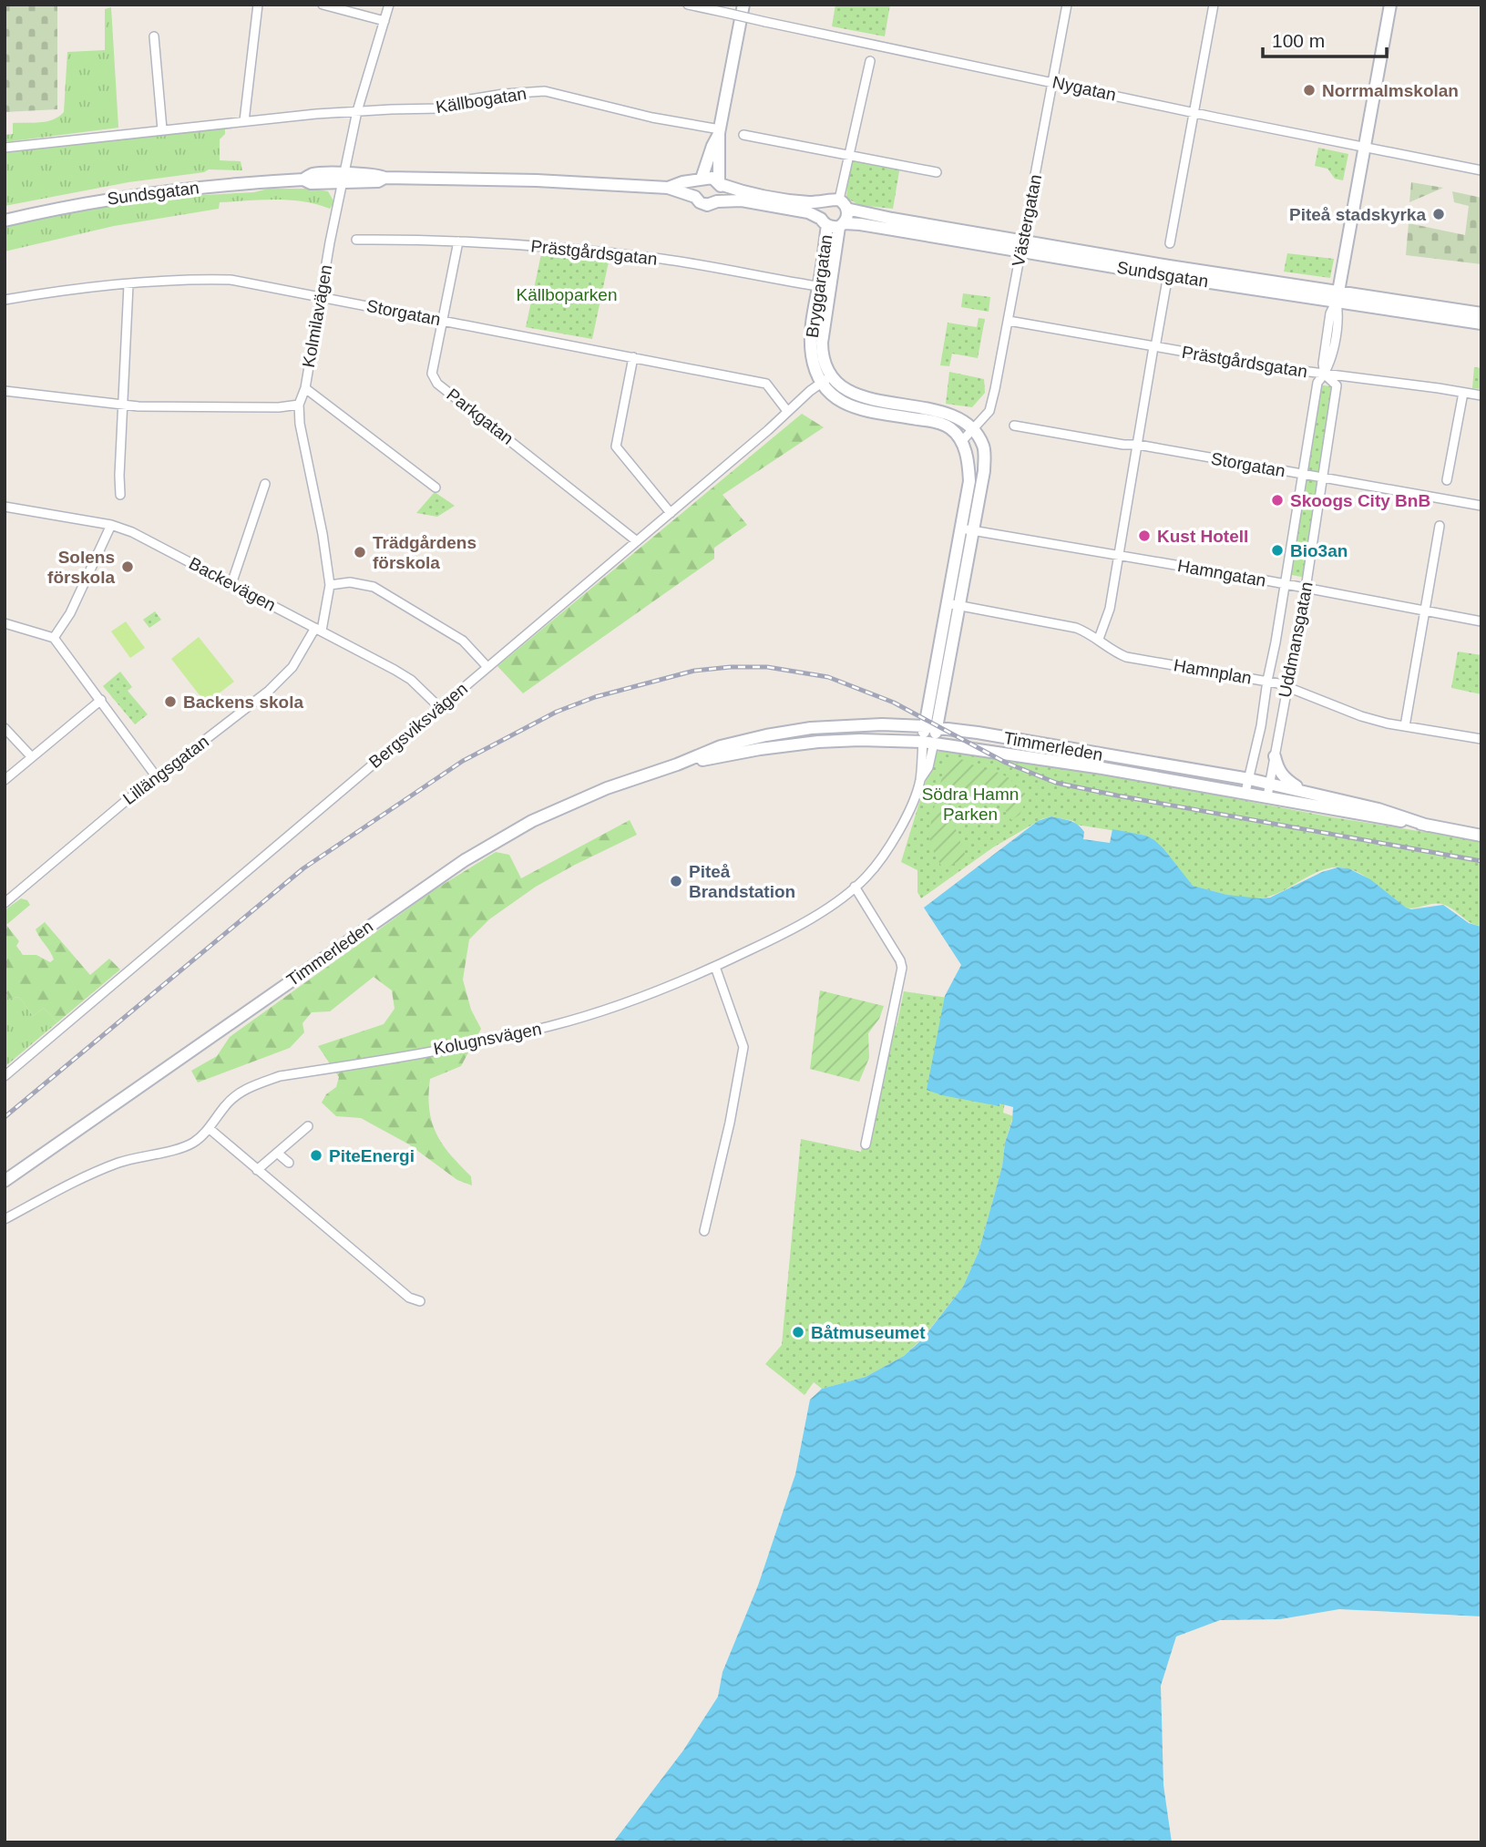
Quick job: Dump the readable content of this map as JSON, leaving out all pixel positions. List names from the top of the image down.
{
  "streets": {
    "main road": ["Sundsgatan", "Bryggargatan", "Timmerleden"],
    "street": [
      "Nygatan",
      "Källbogatan",
      "Västergatan",
      "Prästgårdsgatan",
      "Storgatan",
      "Kolmilavägen",
      "Parkgatan",
      "Hamngatan",
      "Backevägen",
      "Uddmansgatan",
      "Hamnplan",
      "Bergsviksvägen",
      "Lillängsgatan",
      "Kolugnsvägen"
    ]
  },
  "crossings": [
    ["Nygatan", "Västergatan"],
    ["Källbogatan", "Kolmilavägen"],
    ["Sundsgatan", "Västergatan"],
    ["Sundsgatan", "Bryggargatan"],
    ["Sundsgatan", "Kolmilavägen"],
    ["Sundsgatan", "Uddmansgatan"],
    ["Västergatan", "Prästgårdsgatan"],
    ["Prästgårdsgatan", "Bryggargatan"],
    ["Prästgårdsgatan", "Parkgatan"],
    ["Prästgårdsgatan", "Uddmansgatan"],
    ["Bryggargatan", "Bergsviksvägen"],
    ["Storgatan", "Kolmilavägen"],
    ["Storgatan", "Parkgatan"],
    ["Storgatan", "Uddmansgatan"],
    ["Storgatan", "Bergsviksvägen"],
    ["Kolmilavägen", "Backevägen"],
    ["Kolmilavägen", "Lillängsgatan"],
    ["Parkgatan", "Bergsviksvägen"],
    ["Hamngatan", "Uddmansgatan"],
    ["Backevägen", "Bergsviksvägen"],
    ["Backevägen", "Lillängsgatan"],
    ["Uddmansgatan", "Hamnplan"],
    ["Uddmansgatan", "Timmerleden"],
    ["Timmerleden", "Kolugnsvägen"]
  ],
  "parks": ["Källboparken", "Södra Hamn Parken"],
  "places": [
    "Norrmalmskolan",
    "Piteå stadskyrka",
    "Skoogs City BnB",
    "Kust Hotell",
    "Bio3an",
    "Trädgårdens förskola",
    "Solens förskola",
    "Backens skola",
    "Piteå Brandstation",
    "PiteEnergi",
    "Båtmuseumet"
  ],
  "scale_bar": "100 m"
}
